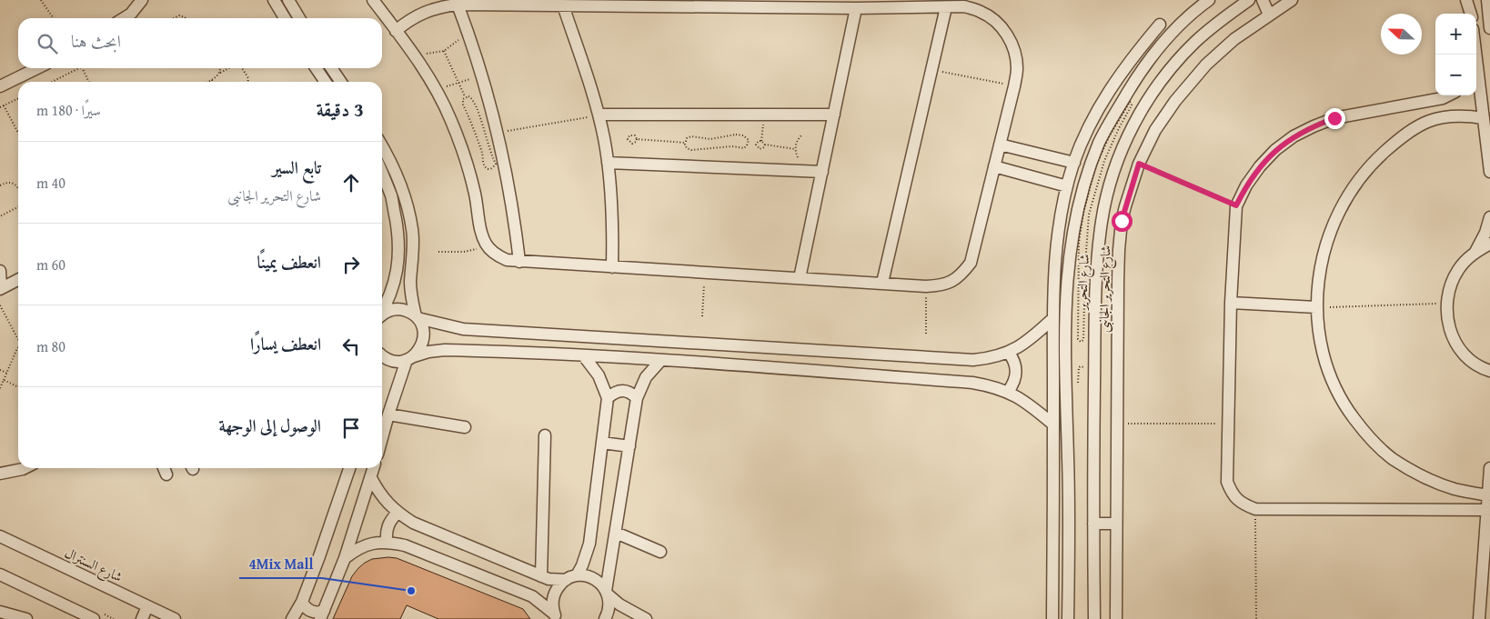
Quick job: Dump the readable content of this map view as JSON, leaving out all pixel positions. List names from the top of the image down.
{
  "streets": {
    "street": ["شارع التحرير", "شارع التحرير الجانبى", "شارع السنترال"]
  },
  "places": ["4Mix Mall"],
  "north": "left",
  "page": {
    "map_buttons": ["+", "−"],
    "search": "ابحث هنا",
    "heading": ["3 دقيقة", "سيرًا · 180 m"],
    "list": [
      ["تابع السير", "شارع التحرير الجانبى", "40 m"],
      ["انعطف يمينًا", "60 m"],
      ["انعطف يسارًا", "80 m"],
      "الوصول إلى الوجهة"
    ]
  }
}
